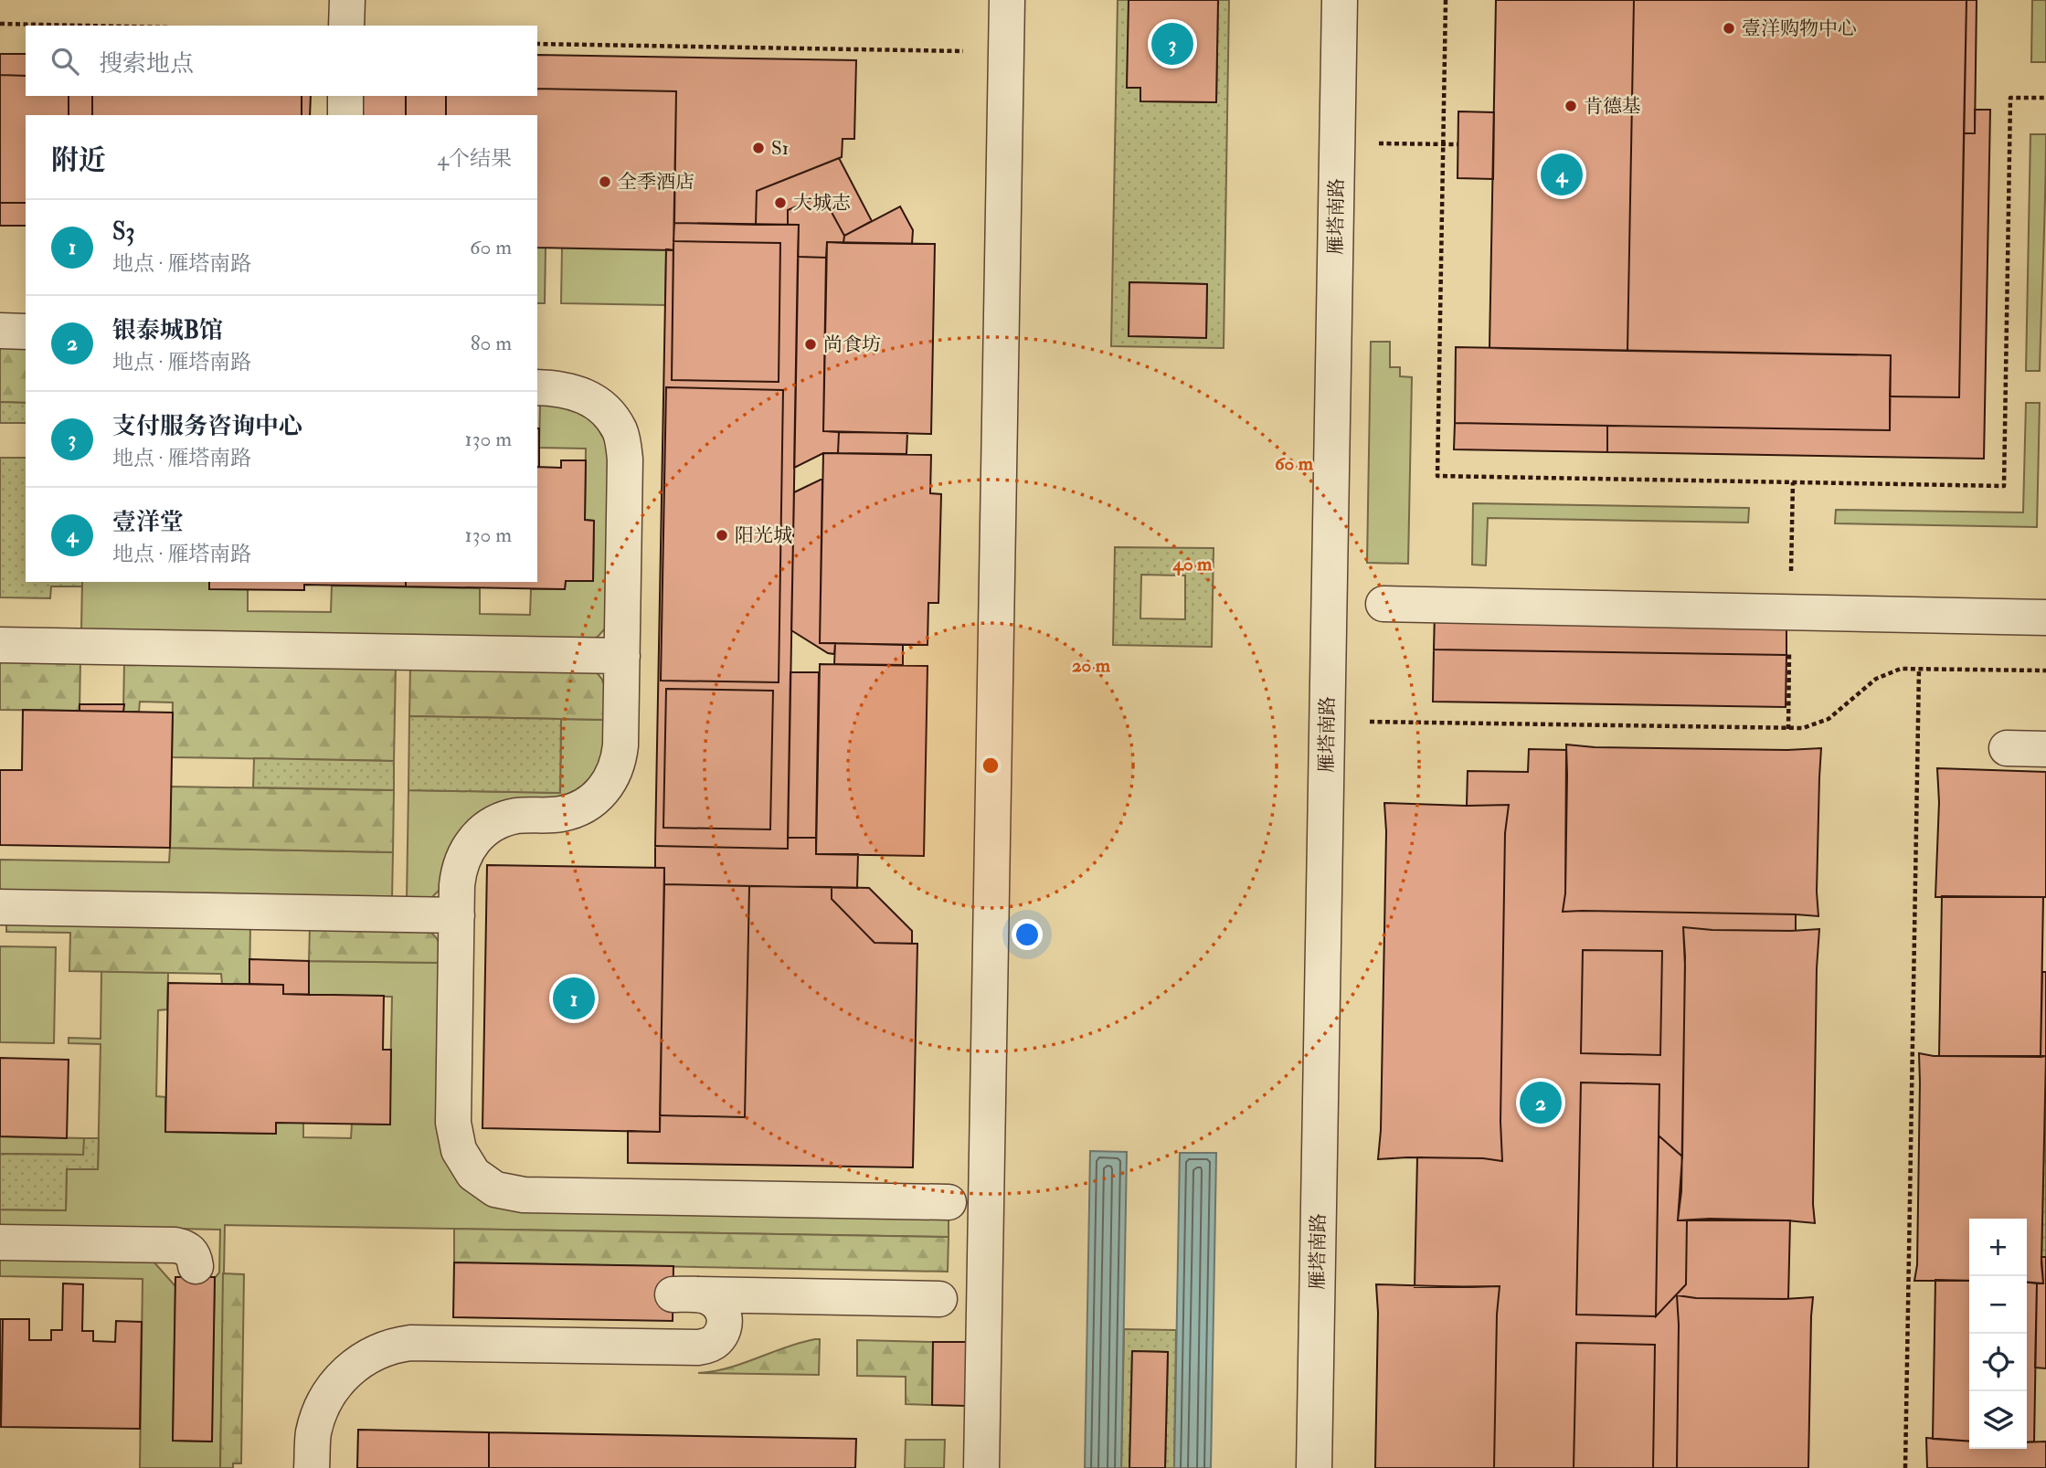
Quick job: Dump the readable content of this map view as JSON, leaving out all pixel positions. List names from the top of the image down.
{
  "streets": {
    "street": ["雁塔南路"]
  },
  "places": [
    "壹洋购物中心",
    "肯德基",
    "S1",
    "全季酒店",
    "大城志",
    "尚食坊",
    "阳光城"
  ],
  "page": {
    "pins": [
      "3",
      "4",
      "1",
      "2"
    ],
    "search": "搜索地点",
    "heading": ["附近", "4个结果"],
    "list": [
      {
        "mark": "1",
        "name": "S3",
        "note": "地点 · 雁塔南路",
        "value": "60 m"
      },
      {
        "mark": "2",
        "name": "银泰城B馆",
        "note": "地点 · 雁塔南路",
        "value": "80 m"
      },
      {
        "mark": "3",
        "name": "支付服务咨询中心",
        "note": "地点 · 雁塔南路",
        "value": "130 m"
      },
      {
        "mark": "4",
        "name": "壹洋堂",
        "note": "地点 · 雁塔南路",
        "value": "130 m"
      }
    ],
    "map_buttons": ["+", "−"]
  },
  "rings": ["60 m", "40 m", "20 m"]
}
